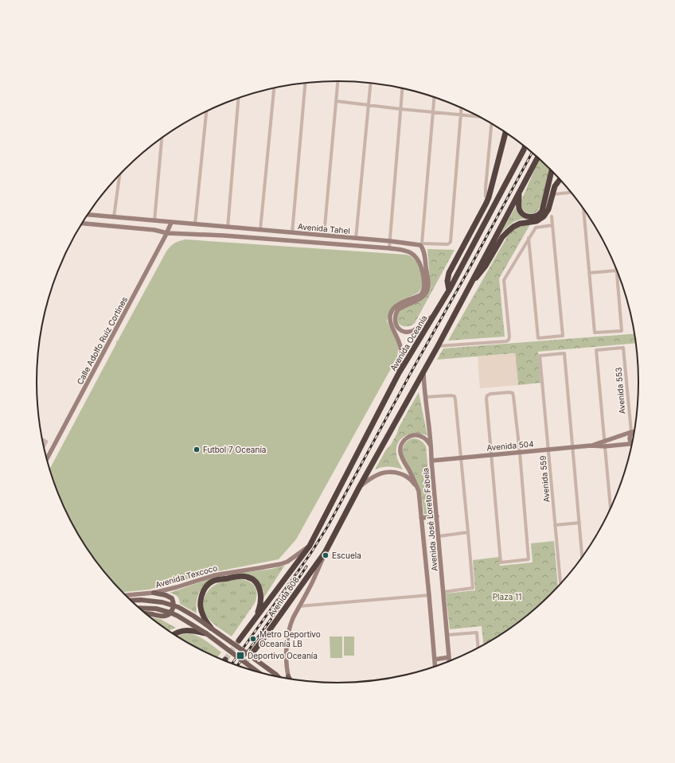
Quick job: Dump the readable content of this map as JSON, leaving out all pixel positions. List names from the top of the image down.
{
  "streets": {
    "highway": ["Avenida Oceanía", "Avenida 608"],
    "street": [
      "Avenida Tahel",
      "Calle Adolfo Ruiz Cortines",
      "Avenida 553",
      "Avenida 504",
      "Avenida 559",
      "Avenida José Loreto Fabela",
      "Avenida Texcoco"
    ]
  },
  "crossings": [
    ["Avenida Tahel", "Calle Adolfo Ruiz Cortines"],
    ["Avenida Tahel", "Avenida Oceanía"],
    ["Avenida Oceanía", "Avenida Texcoco"],
    ["Avenida Oceanía", "Avenida 608"],
    ["Avenida 553", "Avenida 504"],
    ["Avenida 504", "Avenida 559"],
    ["Avenida 504", "Avenida José Loreto Fabela"],
    ["Avenida Texcoco", "Avenida 608"]
  ],
  "parks": ["Plaza 11"],
  "places": {
    "other": ["Futbol 7 Oceanía", "Escuela", "Metro Deportivo Oceanía LB"],
    "transit": ["Deportivo Oceanía"]
  }
}
